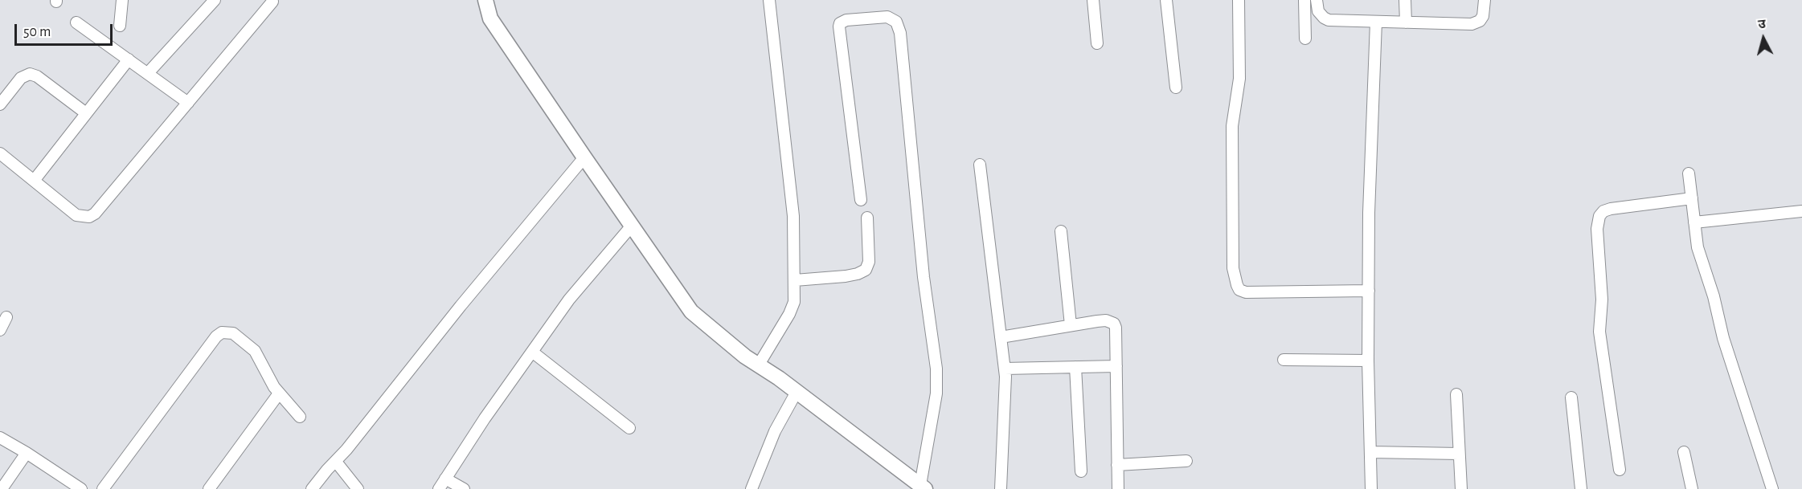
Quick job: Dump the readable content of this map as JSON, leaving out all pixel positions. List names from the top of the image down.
{
  "scale_bar": "50 m",
  "north": "top"
}
